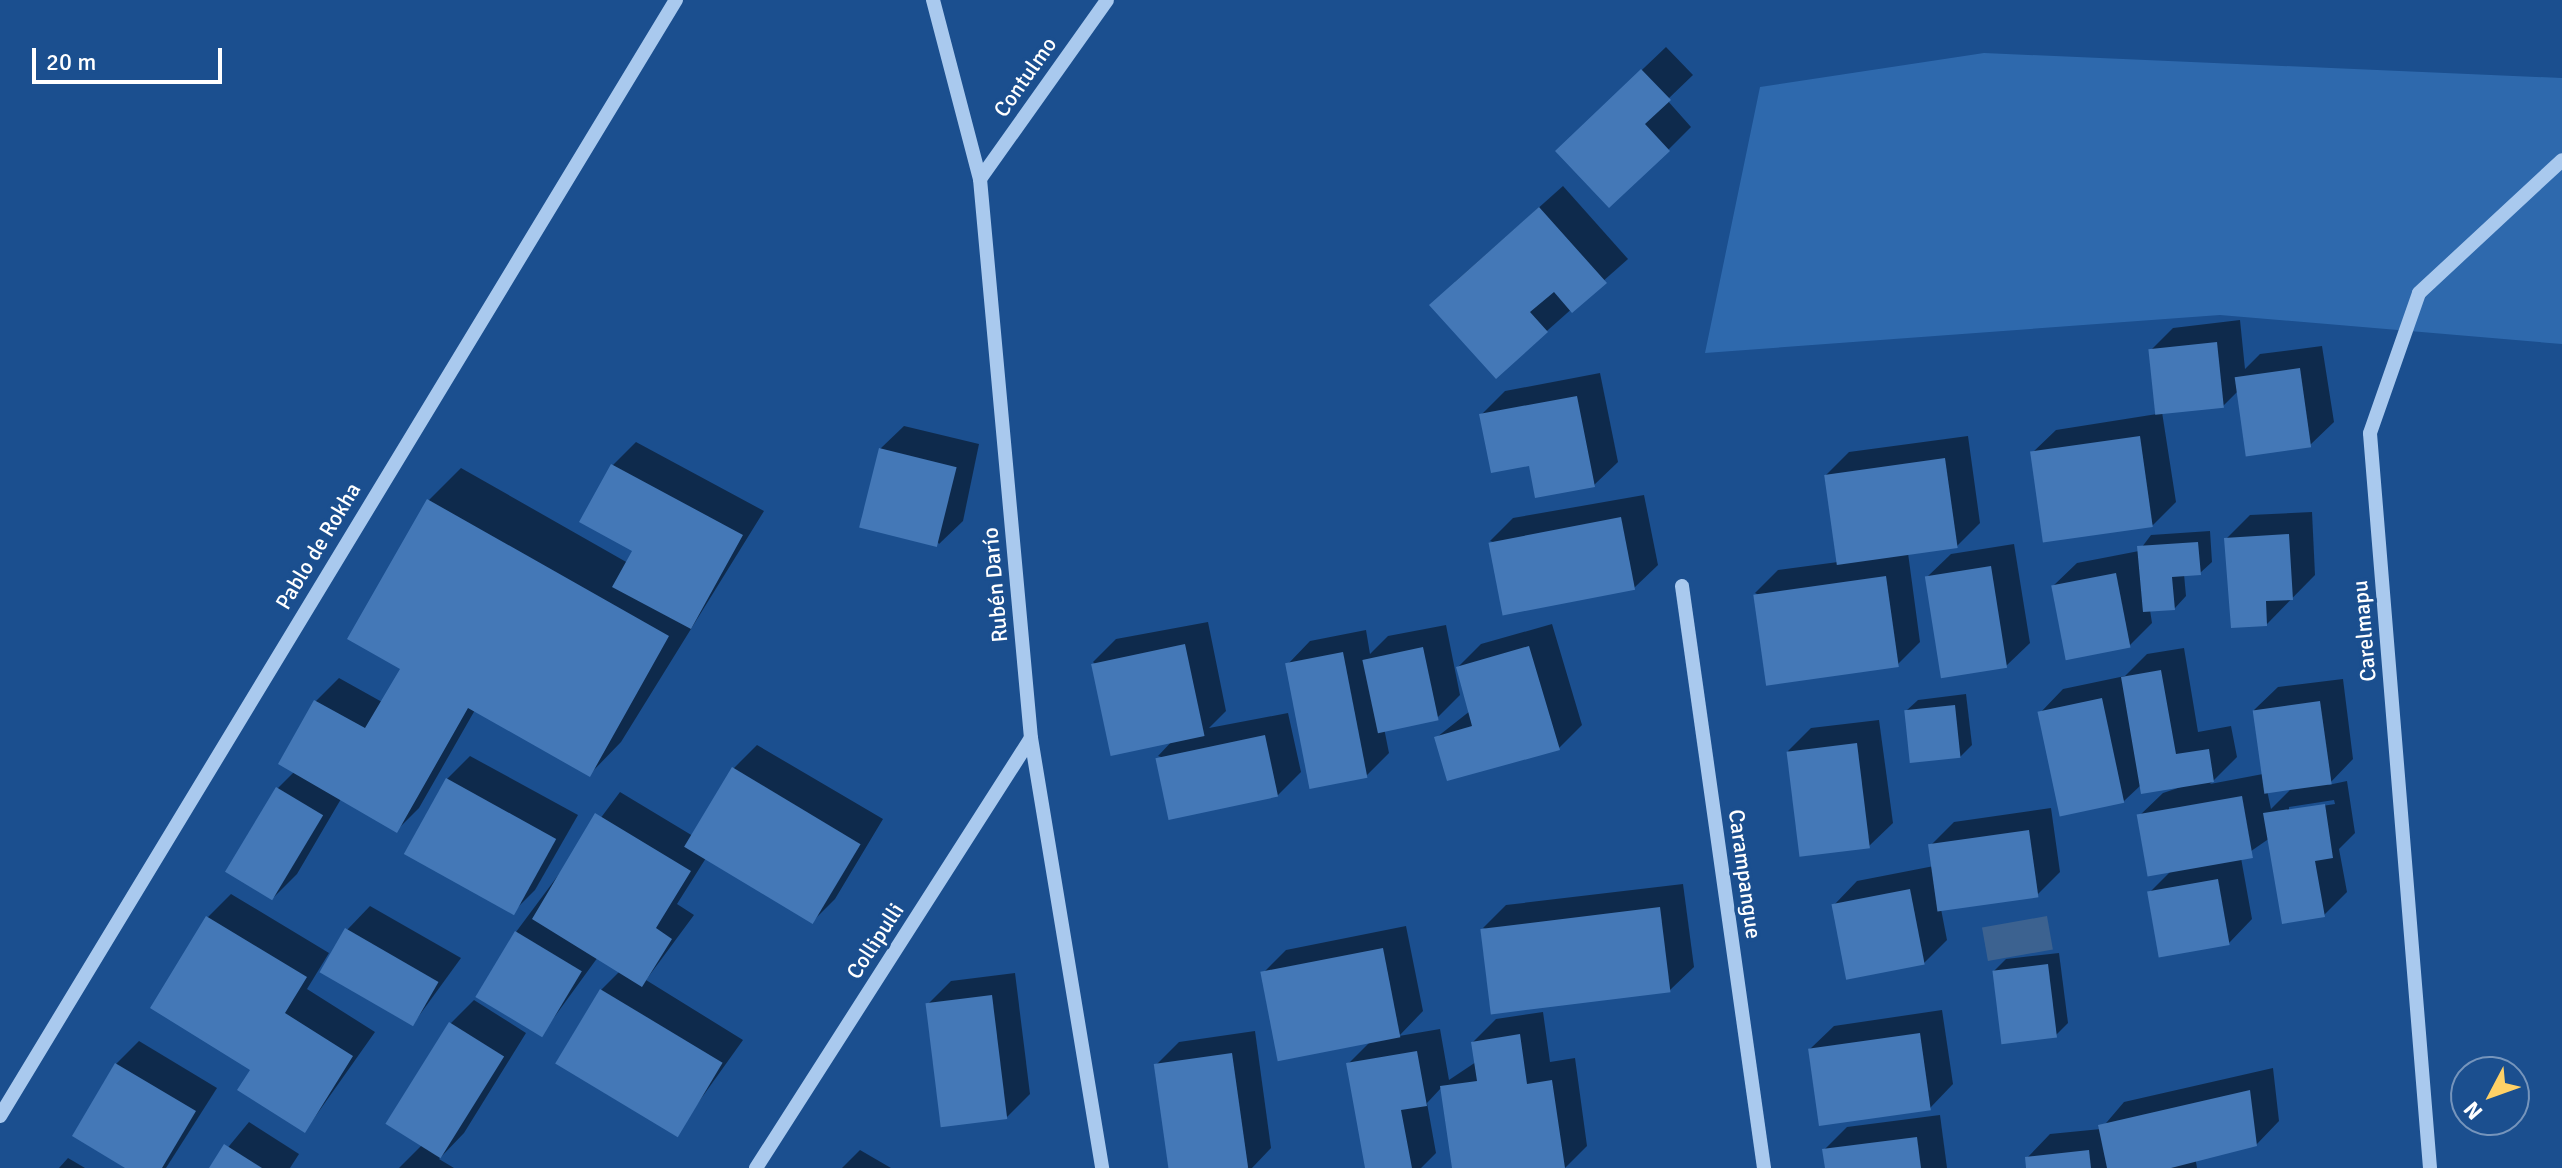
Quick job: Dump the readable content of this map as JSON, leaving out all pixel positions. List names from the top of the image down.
{
  "streets": {
    "street": [
      "Contulmo",
      "Pablo de Rokha",
      "Rubén Darío",
      "Carelmapu",
      "Carampangue",
      "Collipulli"
    ]
  },
  "crossings": [
    ["Contulmo", "Rubén Darío"],
    ["Rubén Darío", "Collipulli"]
  ],
  "scale_bar": "20 m",
  "north": "bottom left"
}
